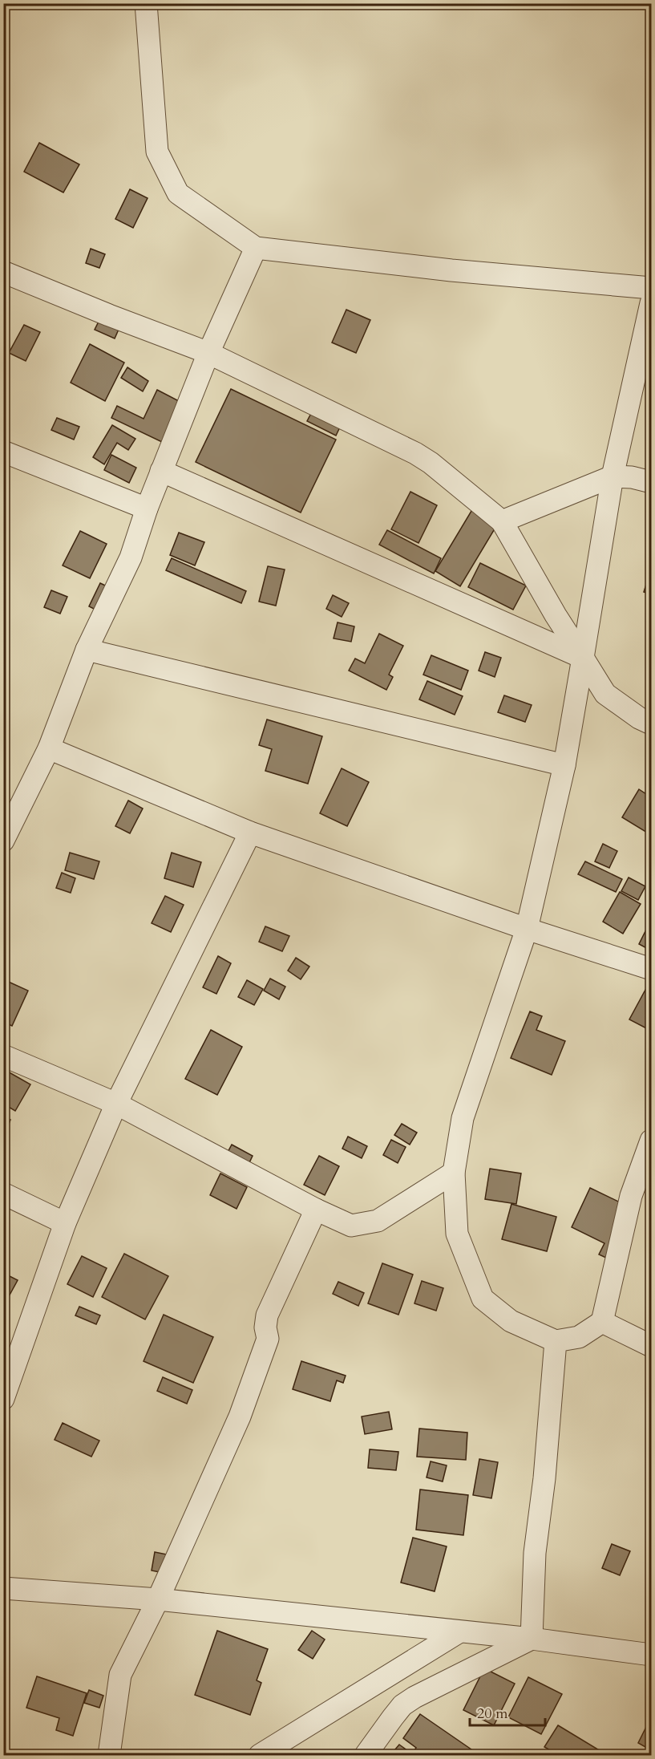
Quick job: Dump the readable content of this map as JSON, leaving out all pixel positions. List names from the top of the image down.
{
  "scale_bar": "20 m"
}
